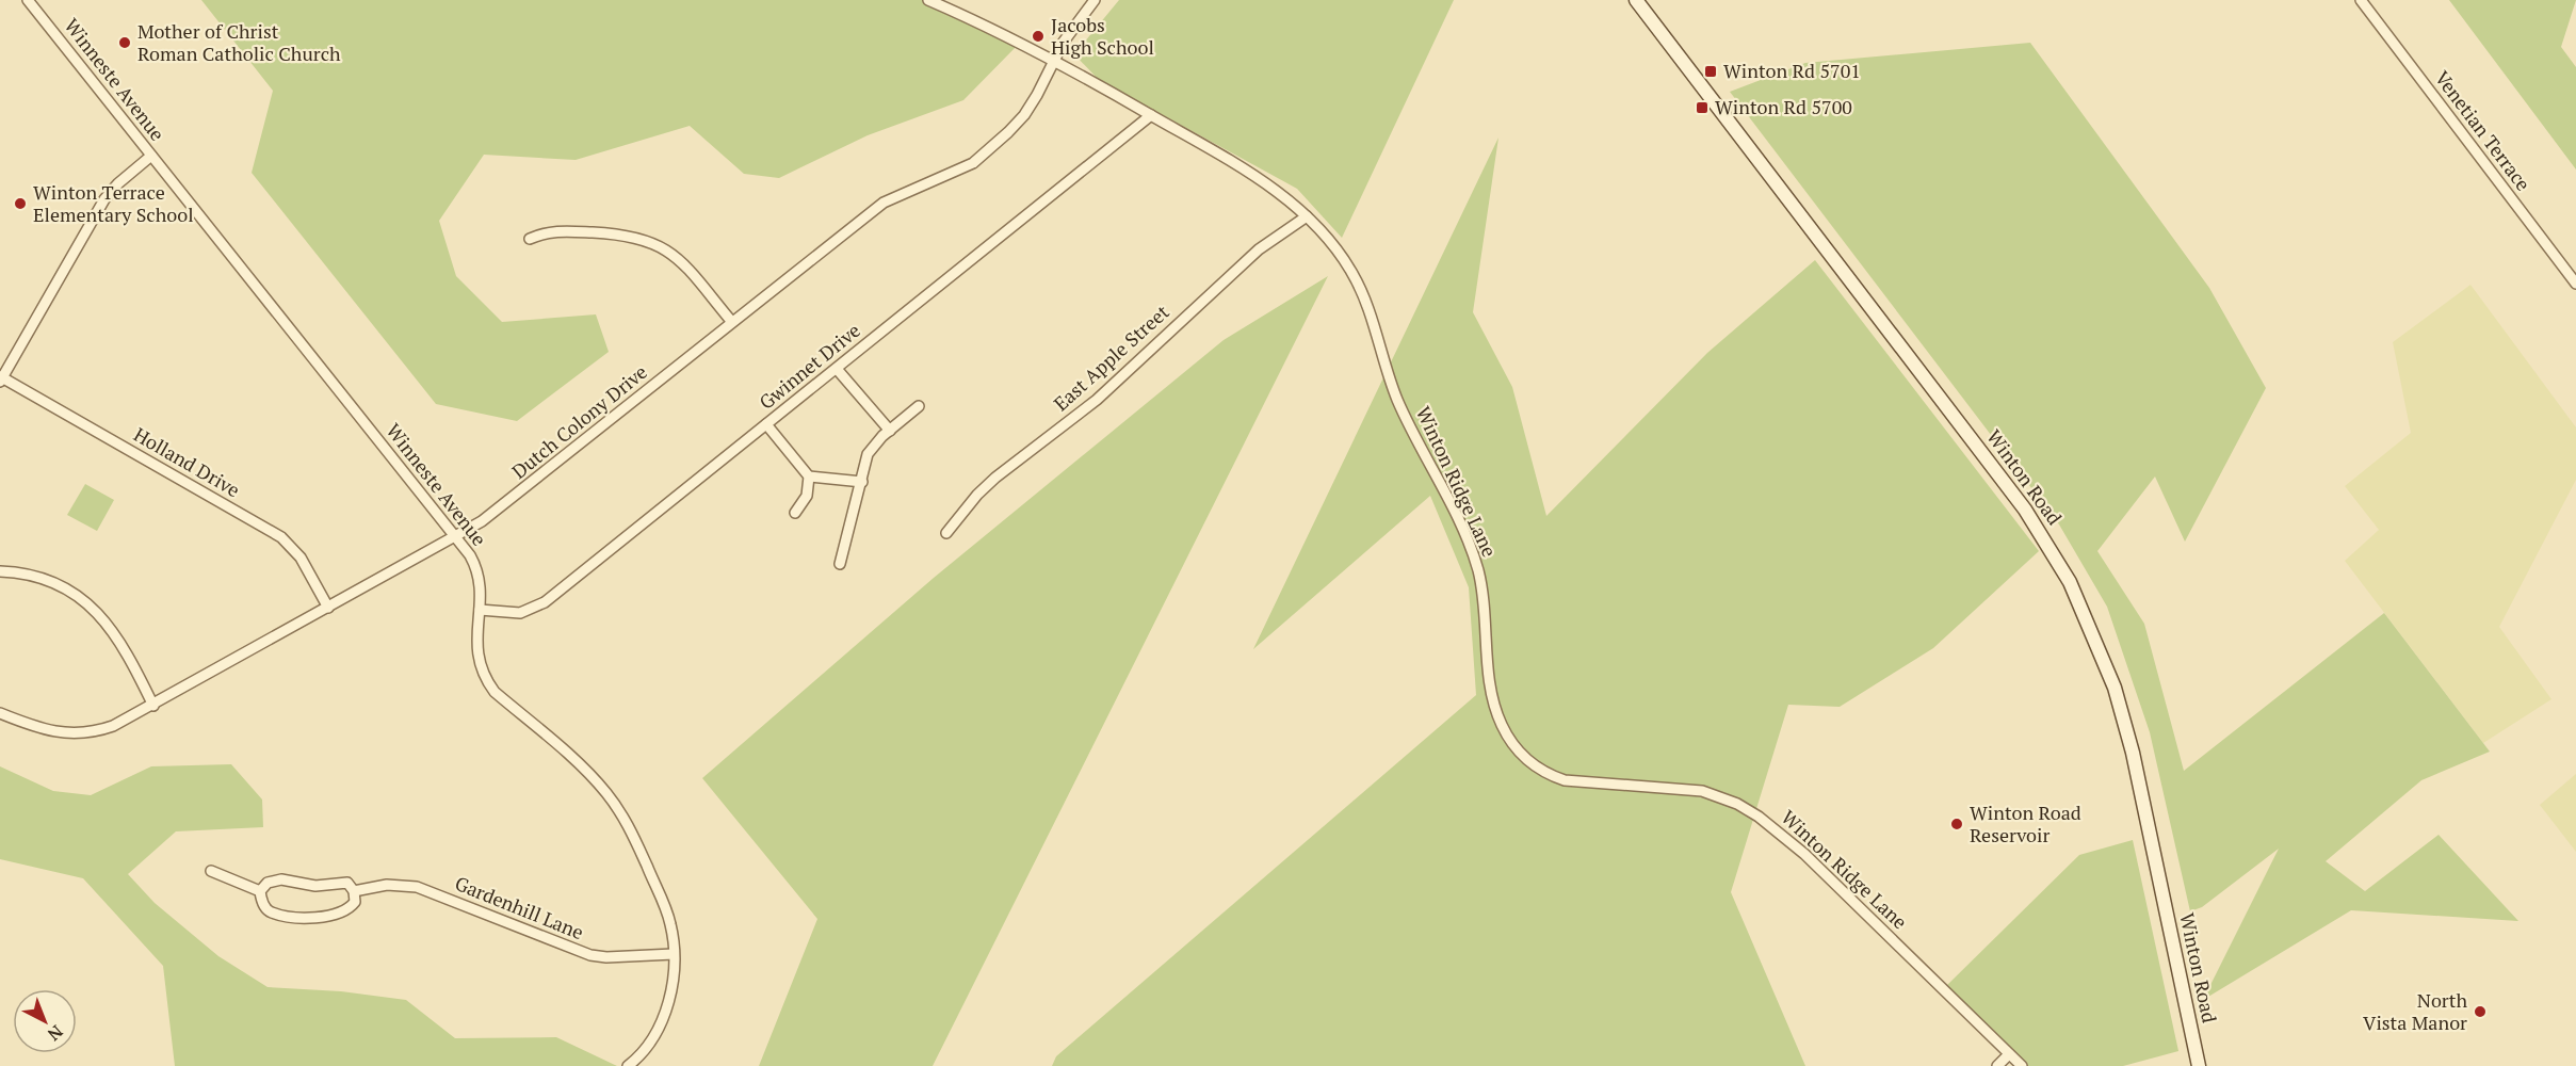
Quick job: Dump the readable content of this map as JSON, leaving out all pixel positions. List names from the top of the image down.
{
  "streets": {
    "main road": ["Winton Road"],
    "street": [
      "Winneste Avenue",
      "Venetian Terrace",
      "East Apple Street",
      "Gwinnet Drive",
      "Dutch Colony Drive",
      "Holland Drive",
      "Winton Ridge Lane",
      "Gardenhill Lane"
    ]
  },
  "crossings": [
    ["Winneste Avenue", "Gwinnet Drive"],
    ["Winneste Avenue", "Dutch Colony Drive"],
    ["Winneste Avenue", "Gardenhill Lane"],
    ["East Apple Street", "Winton Ridge Lane"],
    ["Gwinnet Drive", "Winton Ridge Lane"],
    ["Dutch Colony Drive", "Holland Drive"],
    ["Dutch Colony Drive", "Winton Ridge Lane"]
  ],
  "places": {
    "other": [
      "Jacobs High School",
      "Mother of Christ Roman Catholic Church",
      "Winton Terrace Elementary School",
      "Winton Road Reservoir",
      "North Vista Manor"
    ],
    "transit": ["Winton Rd 5701", "Winton Rd 5700"]
  },
  "north": "bottom right"
}
